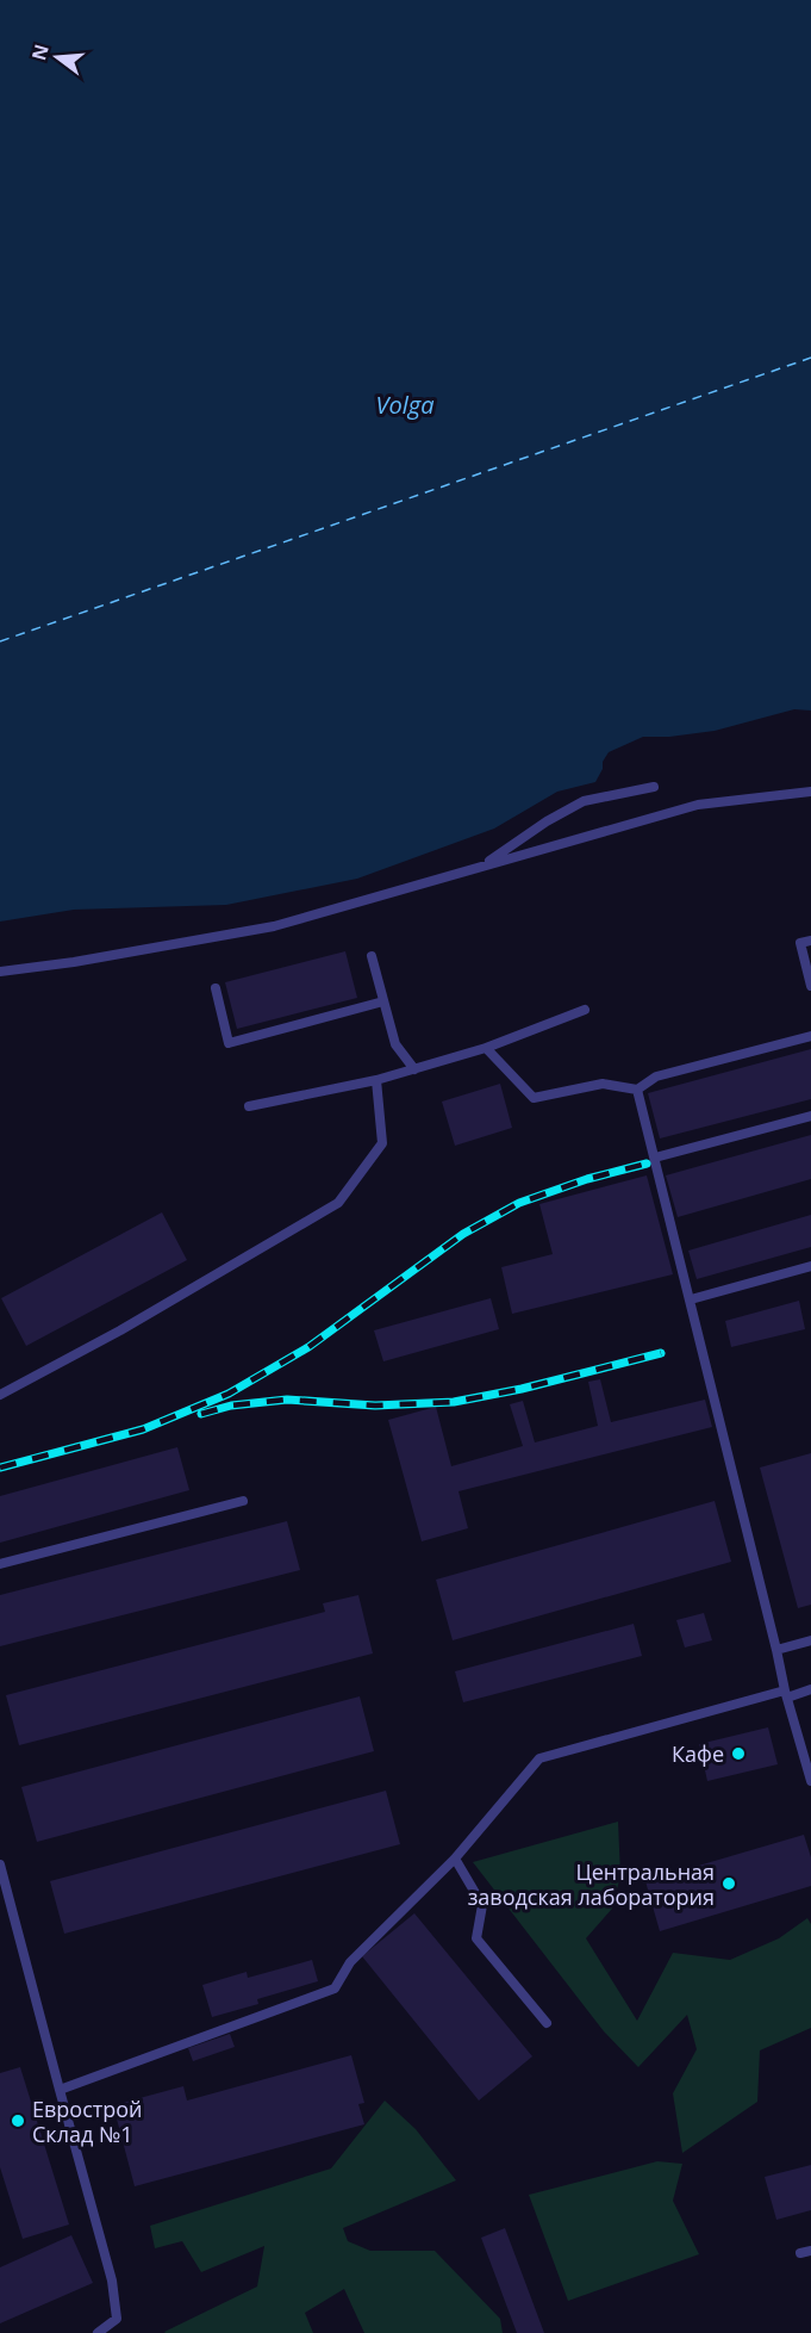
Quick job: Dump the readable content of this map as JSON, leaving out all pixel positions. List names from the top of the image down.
{
  "water": ["Volga"],
  "places": ["Кафе", "Центральная заводская лаборатория", "Еврострой Склад №1"],
  "north": "left"
}
